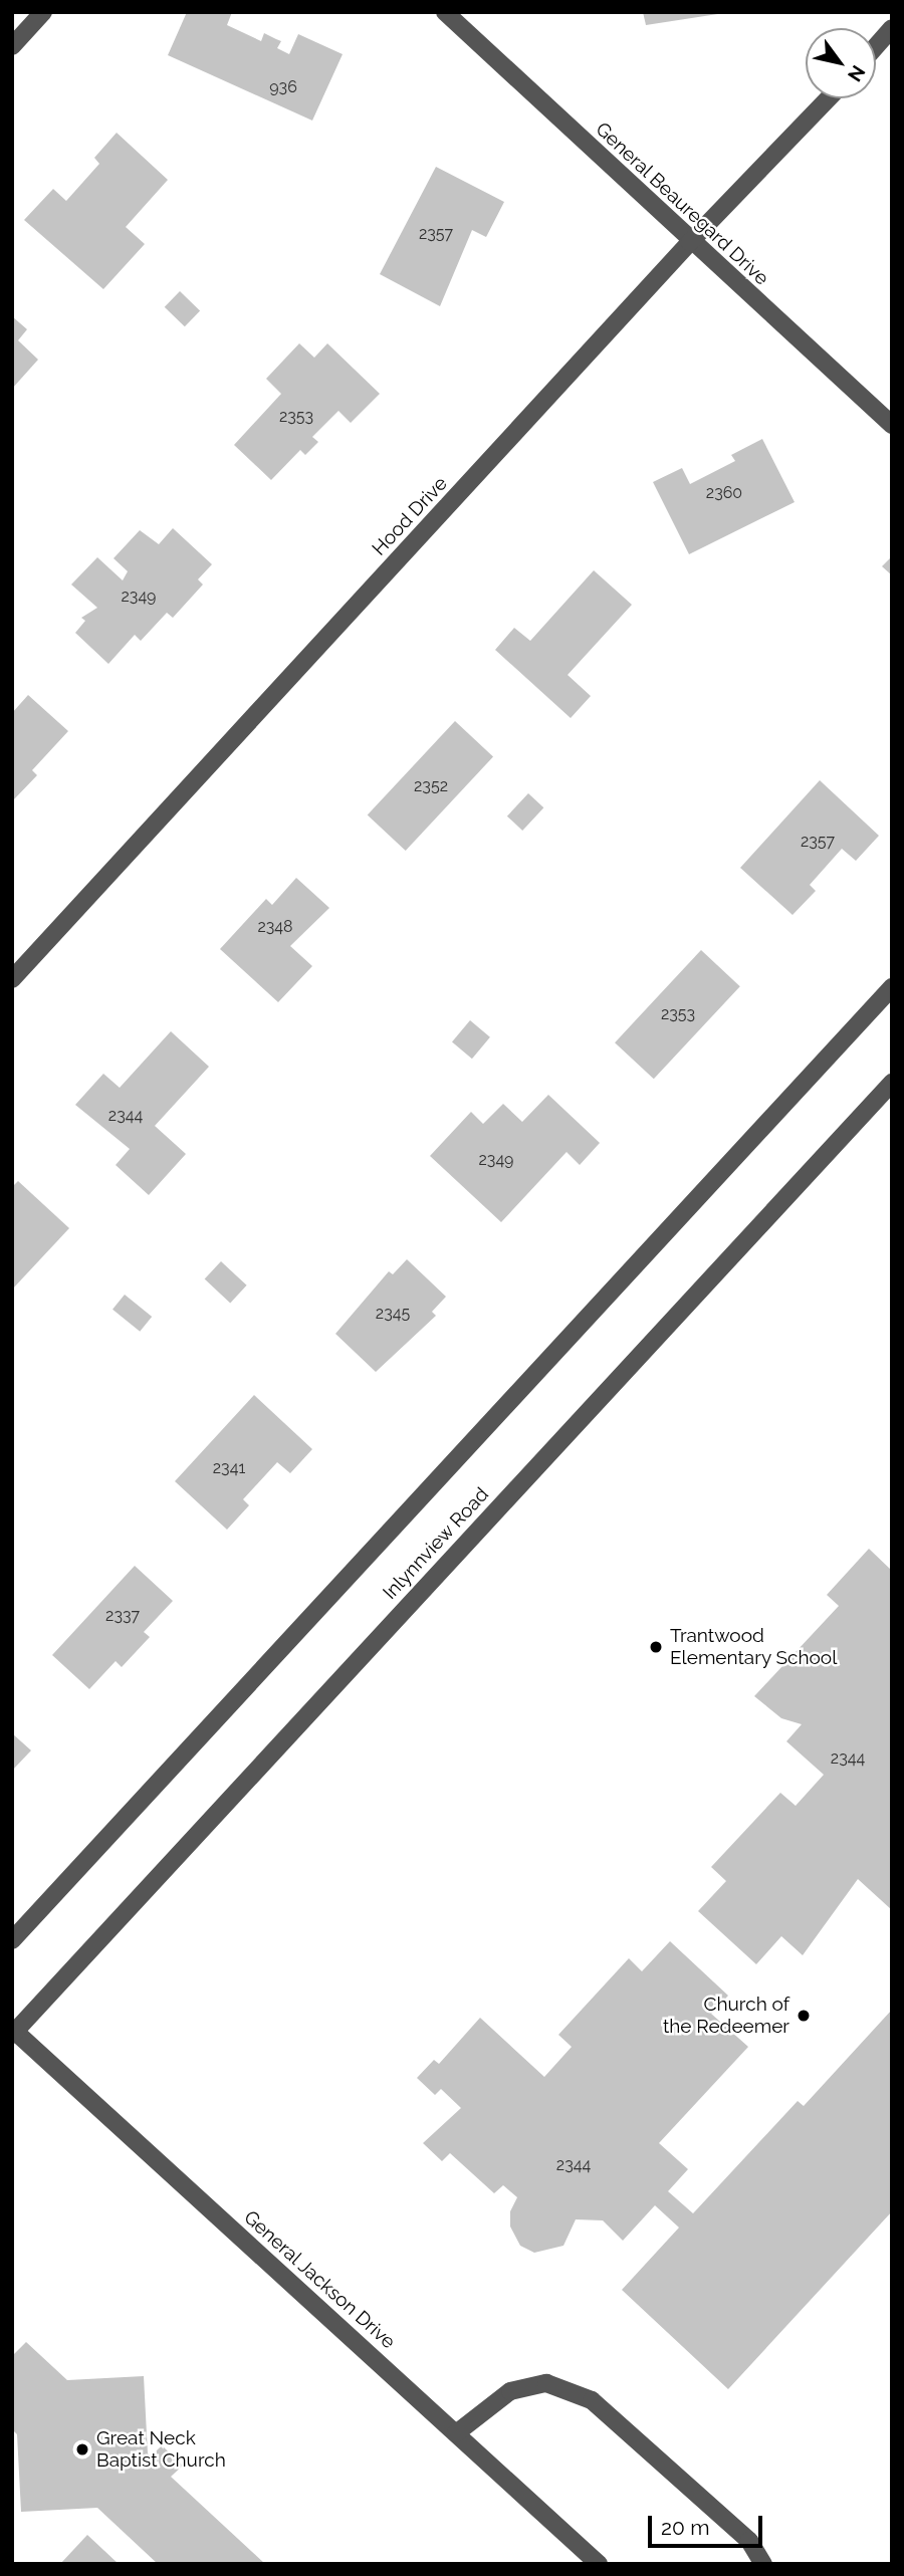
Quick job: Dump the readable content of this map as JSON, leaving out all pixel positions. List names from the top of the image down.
{
  "streets": {
    "street": [
      "General Beauregard Drive",
      "Hood Drive",
      "Inlynnview Road",
      "General Jackson Drive"
    ]
  },
  "crossings": [
    ["General Beauregard Drive", "Hood Drive"],
    ["Inlynnview Road", "General Jackson Drive"]
  ],
  "places": ["Trantwood Elementary School", "Church of the Redeemer", "Great Neck Baptist Church"],
  "house_numbers": [
    "936",
    "2357",
    "2353",
    "2360",
    "2349",
    "2352",
    "2357",
    "2348",
    "2353",
    "2344",
    "2349",
    "2345",
    "2341",
    "2337",
    "2344",
    "2344"
  ],
  "scale_bar": "20 m",
  "north": "bottom right"
}
